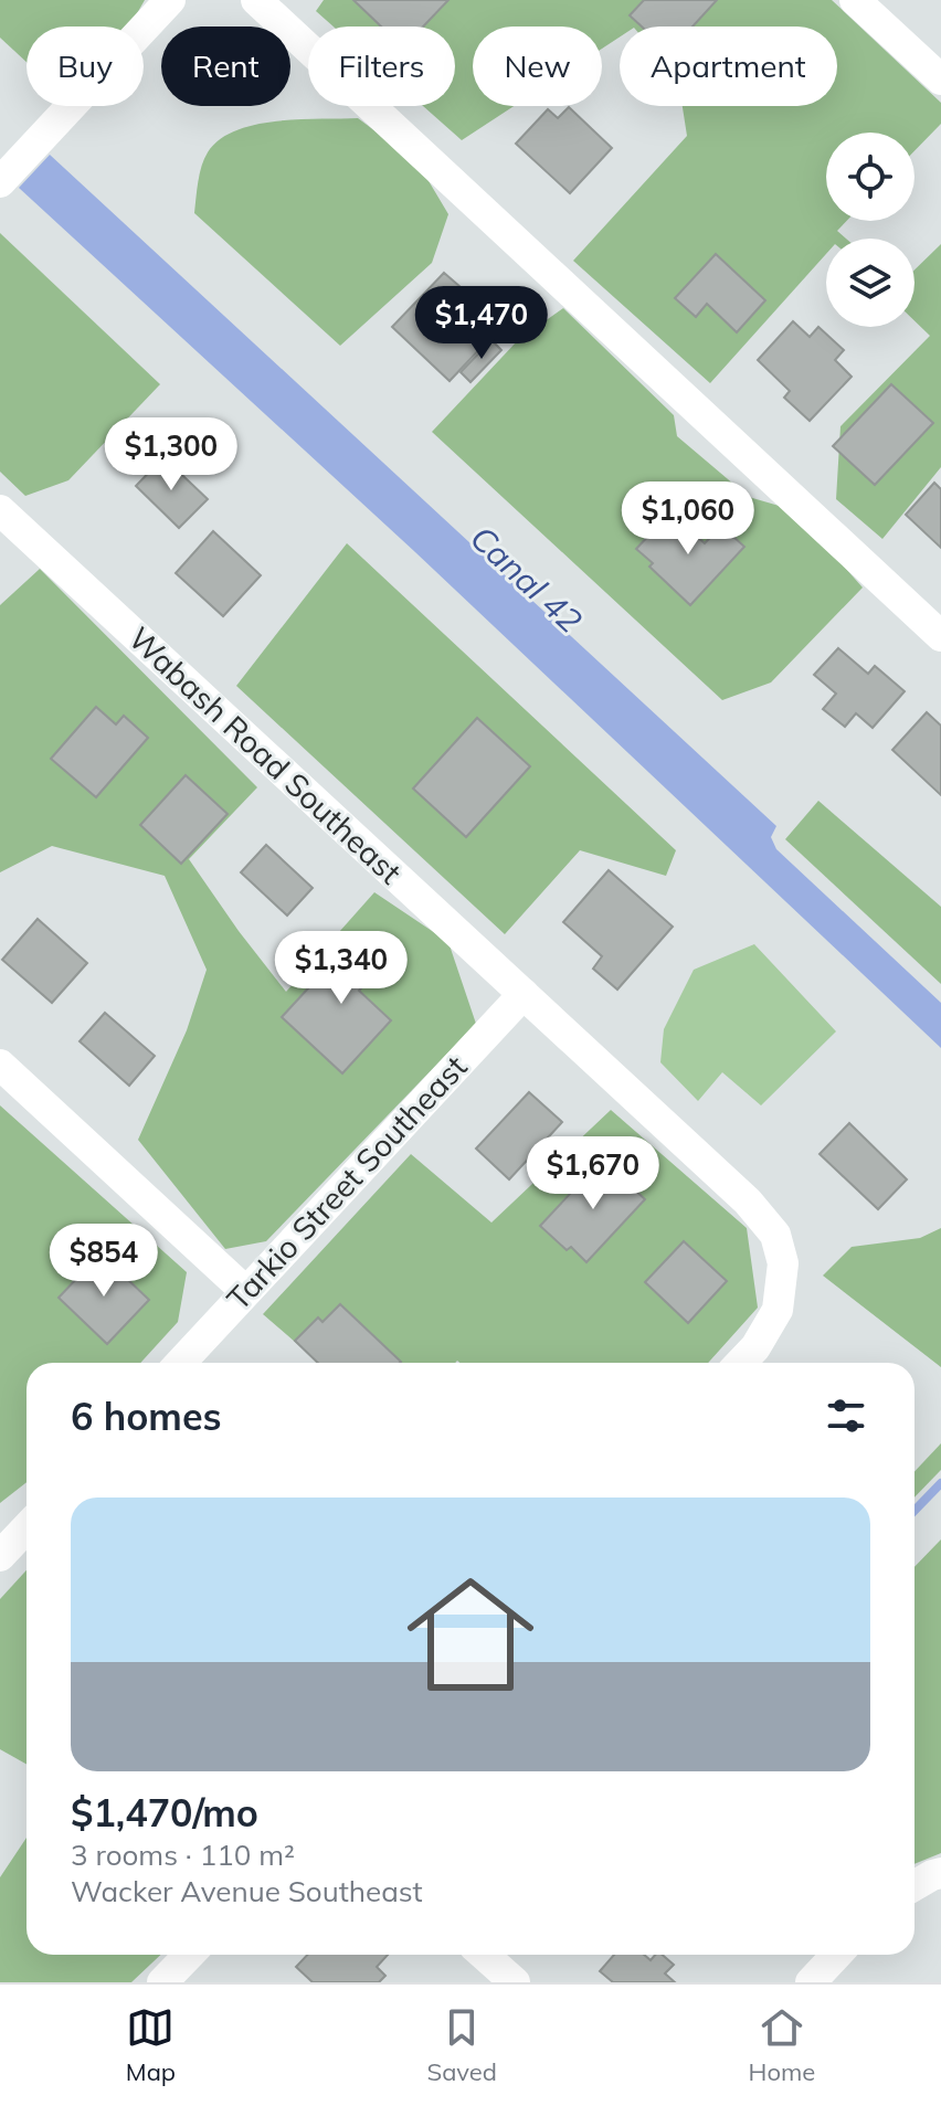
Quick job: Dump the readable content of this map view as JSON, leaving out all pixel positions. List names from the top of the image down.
{
  "streets": {
    "street": ["Wabash Road Southeast", "Tarkio Street Southeast"]
  },
  "crossings": [
    ["Wabash Road Southeast", "Tarkio Street Southeast"]
  ],
  "water": ["Canal 42"],
  "page": {
    "chip": [
      "Buy",
      "Rent",
      "Filters",
      "New",
      "Apartment"
    ],
    "price": [
      "$1,470",
      "$1,300",
      "$1,060",
      "$1,340",
      "$1,670",
      "$854"
    ],
    "heading": "6 homes",
    "list": [
      {
        "name": "$1,470/mo",
        "note": "3 rooms · 110 m² · Wacker Avenue Southeast"
      }
    ],
    "tabs": ["Map", "Saved", "Home"]
  }
}
